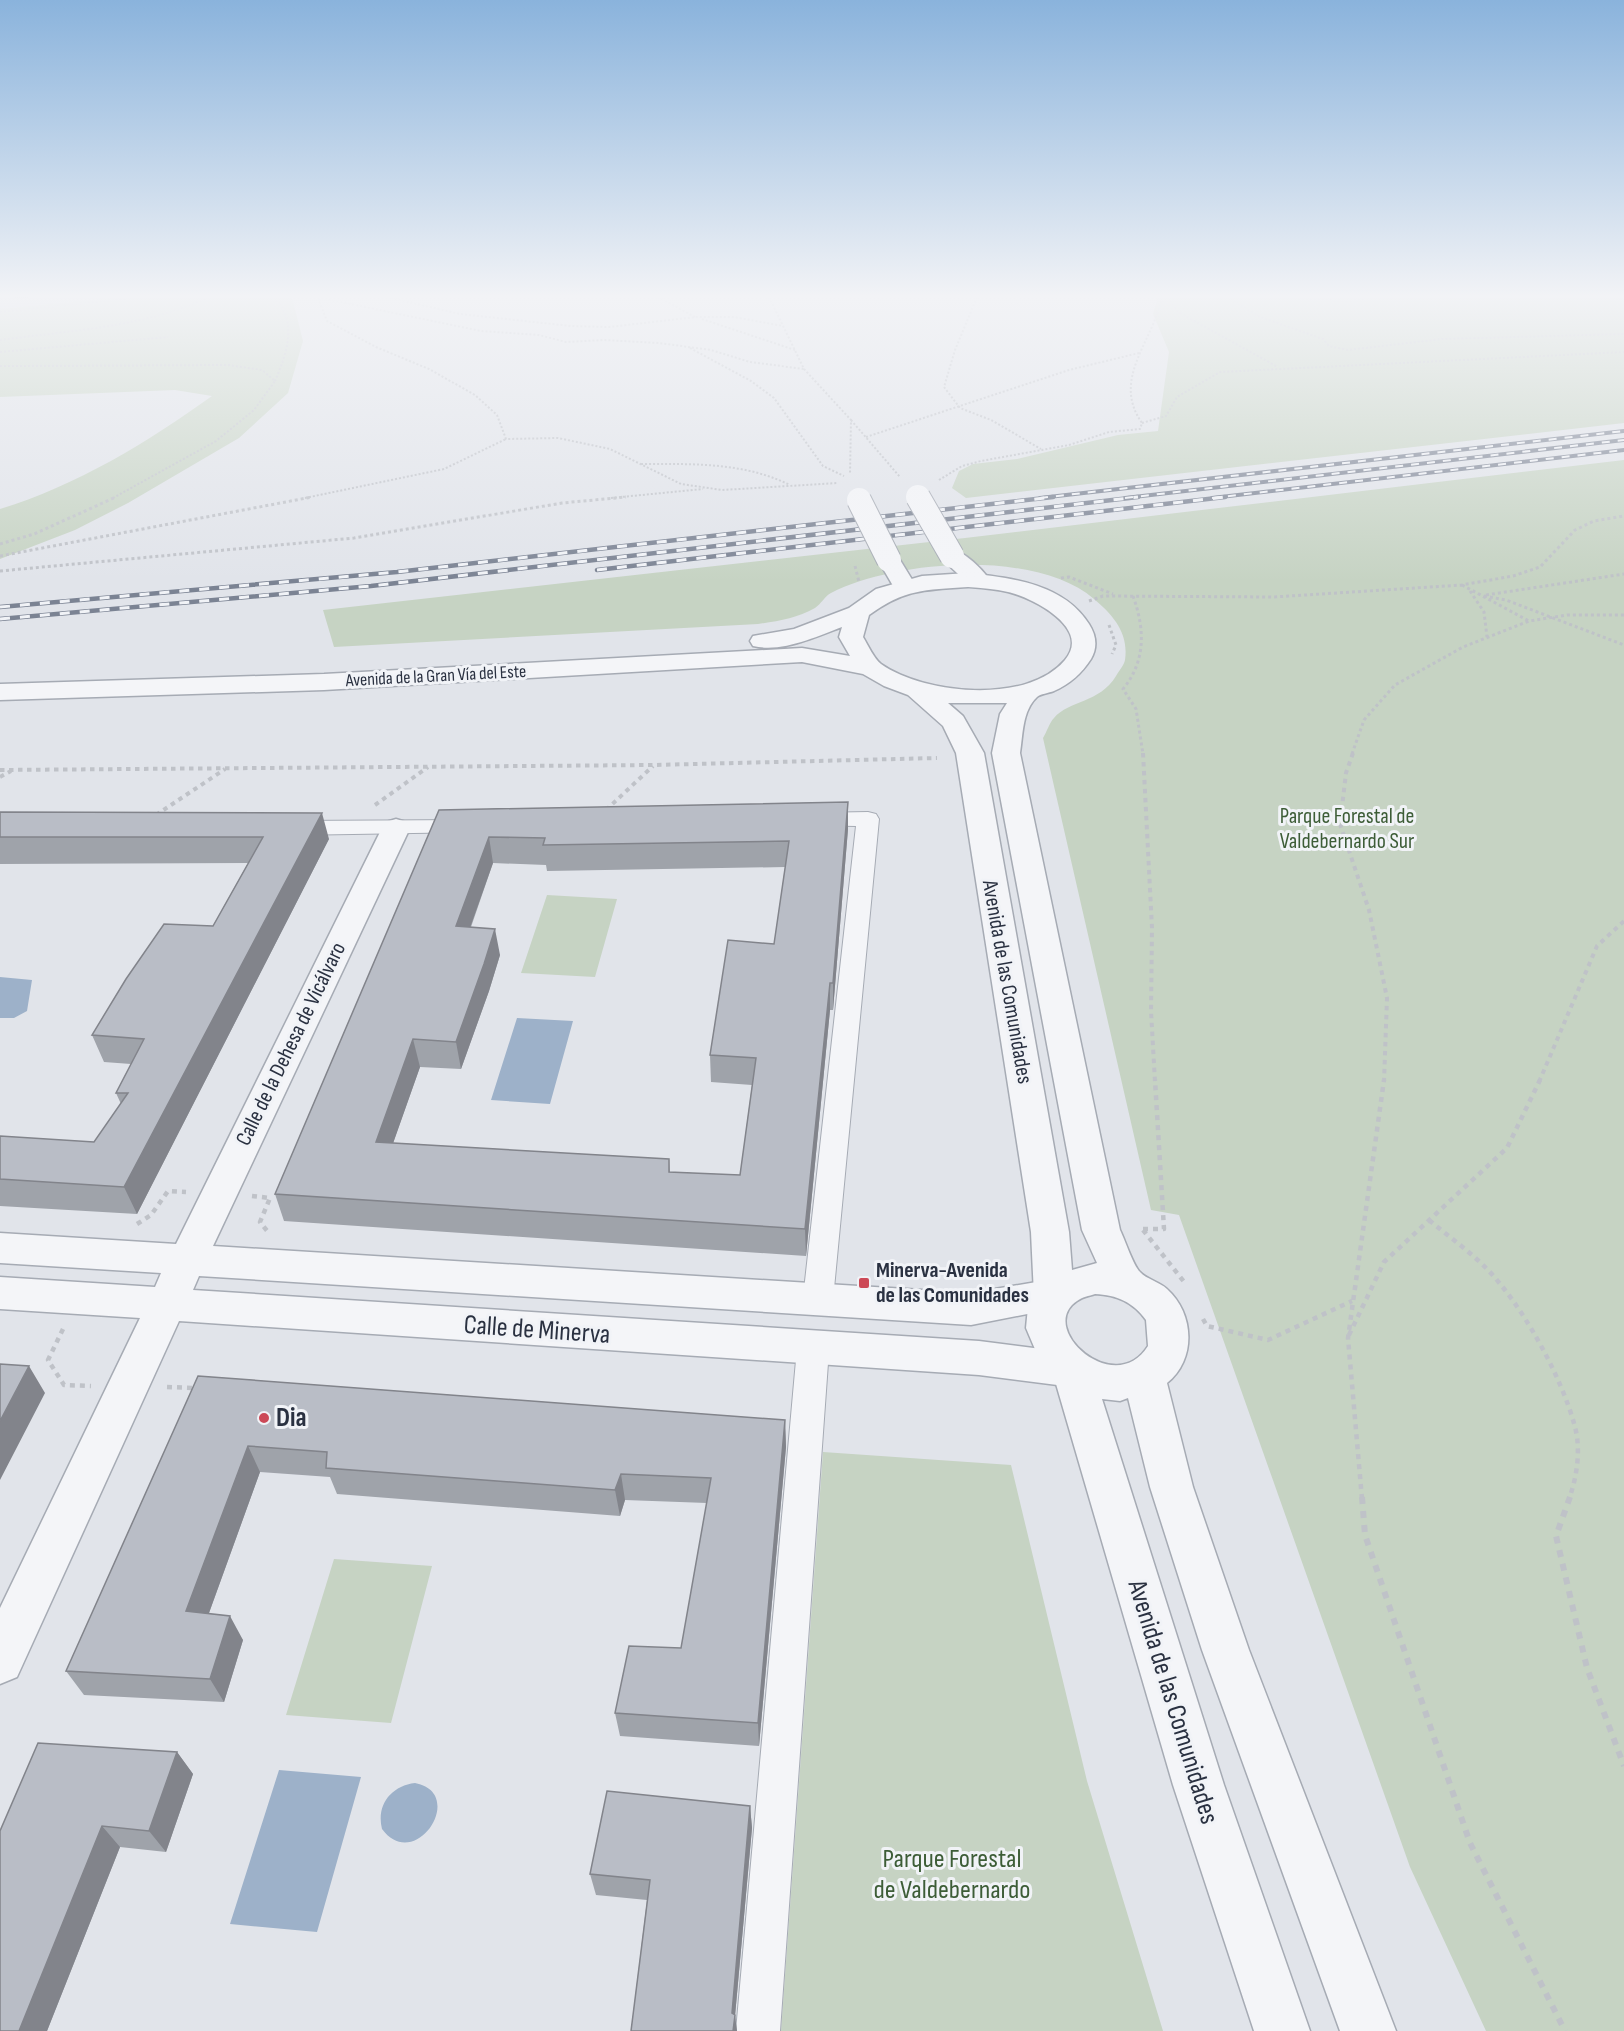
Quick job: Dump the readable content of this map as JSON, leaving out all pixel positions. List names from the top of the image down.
{
  "streets": {
    "street": [
      "Avenida de la Gran Vía del Este",
      "Avenida de las Comunidades",
      "Calle de la Dehesa de Vicálvaro",
      "Calle de Minerva"
    ]
  },
  "crossings": [
    ["Avenida de la Gran Vía del Este", "Avenida de las Comunidades"],
    ["Avenida de las Comunidades", "Calle de Minerva"],
    ["Calle de la Dehesa de Vicálvaro", "Calle de Minerva"]
  ],
  "parks": ["Parque Forestal de Valdebernardo Sur", "Parque Forestal de Valdebernardo"],
  "places": {
    "transit": ["Minerva-Avenida de las Comunidades"],
    "other": ["Dia"]
  }
}
